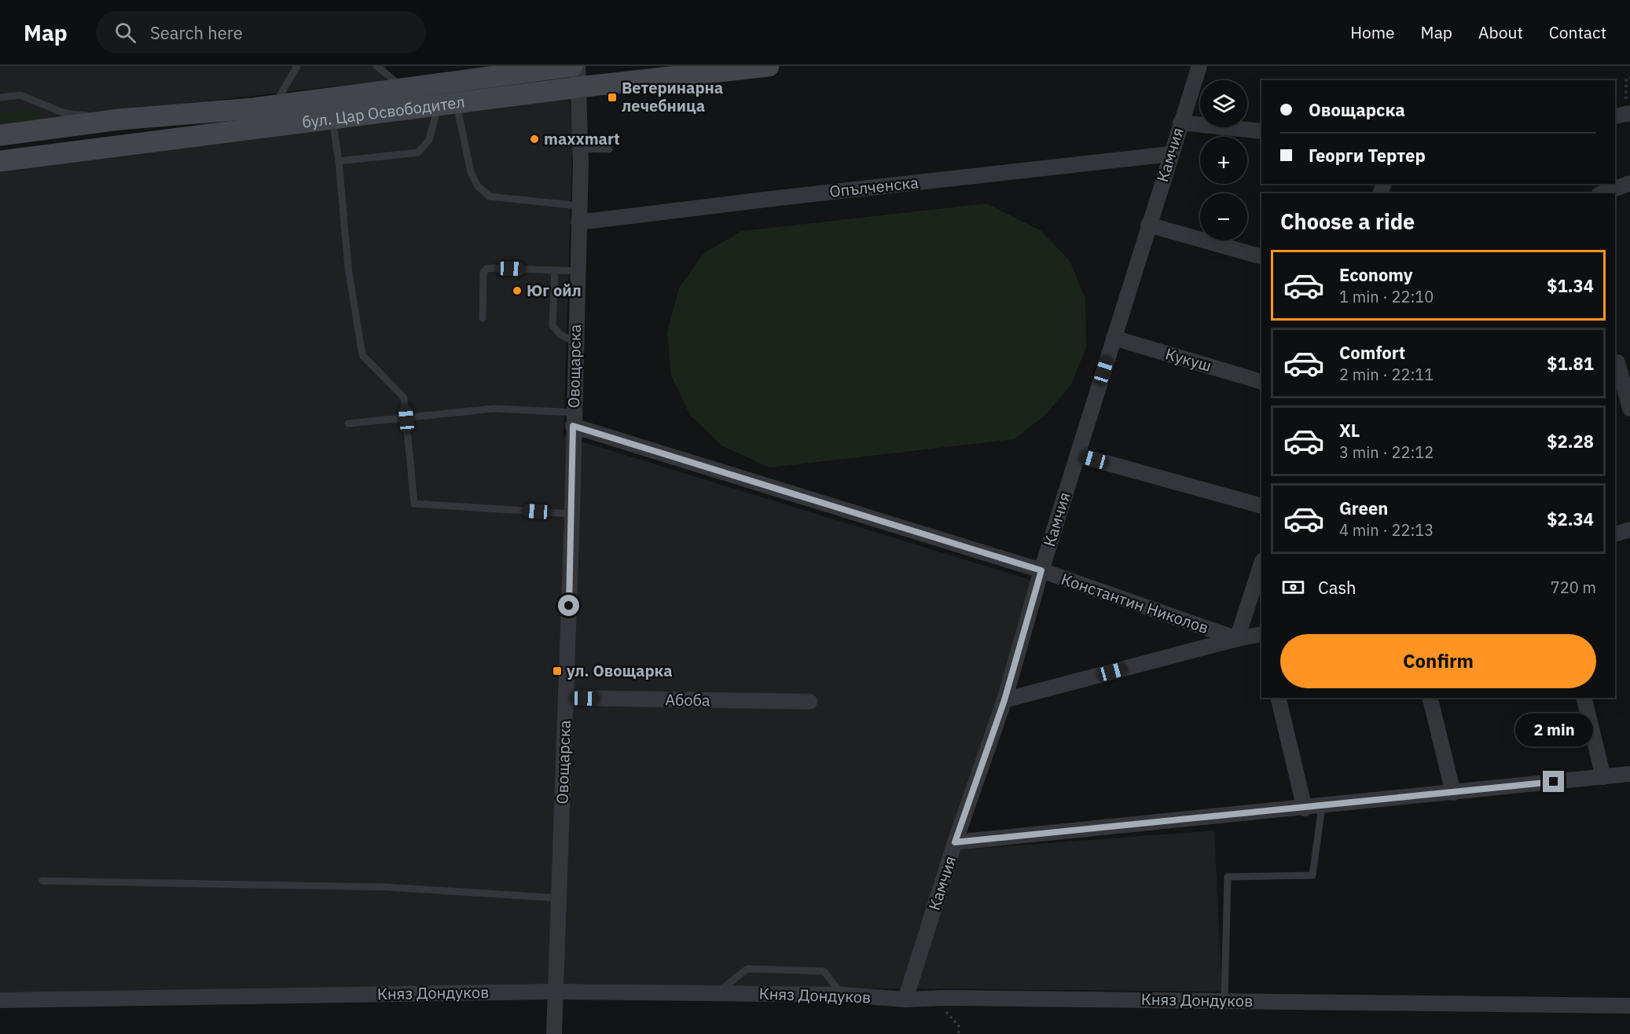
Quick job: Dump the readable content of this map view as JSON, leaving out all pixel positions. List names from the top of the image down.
{
  "streets": {
    "main road": ["бул. Цар Освободител"],
    "street": [
      "Камчия",
      "Опълченска",
      "Кукуш",
      "Овощарска",
      "Константин Николов",
      "Абоба",
      "Княз Дондуков"
    ]
  },
  "crossings": [
    ["бул. Цар Освободител", "Овощарска"],
    ["Камчия", "Опълченска"],
    ["Камчия", "Кукуш"],
    ["Камчия", "Константин Николов"],
    ["Камчия", "Княз Дондуков"],
    ["Опълченска", "Овощарска"],
    ["Овощарска", "Константин Николов"],
    ["Овощарска", "Абоба"],
    ["Овощарска", "Княз Дондуков"]
  ],
  "places": {
    "transit": ["Ветеринарна лечебница", "ул. Овощарка"],
    "other": ["maxxmart", "Юг ойл"]
  },
  "page": {
    "header": "Map",
    "search": "Search here",
    "nav": [
      "Home",
      "Map",
      "About",
      "Contact"
    ],
    "map_buttons": ["+", "−"],
    "banner": ["Овощарска", "Георги Тертер"],
    "heading": "Choose a ride",
    "list": [
      {
        "name": "Economy",
        "note": "1 min · 22:10",
        "value": "$1.34"
      },
      {
        "name": "Comfort",
        "note": "2 min · 22:11",
        "value": "$1.81"
      },
      {
        "name": "XL",
        "note": "3 min · 22:12",
        "value": "$2.28"
      },
      {
        "name": "Green",
        "note": "4 min · 22:13",
        "value": "$2.34"
      }
    ],
    "pay": ["Cash", "720 m"],
    "buttons": "Confirm",
    "bubble": "2 min"
  }
}
